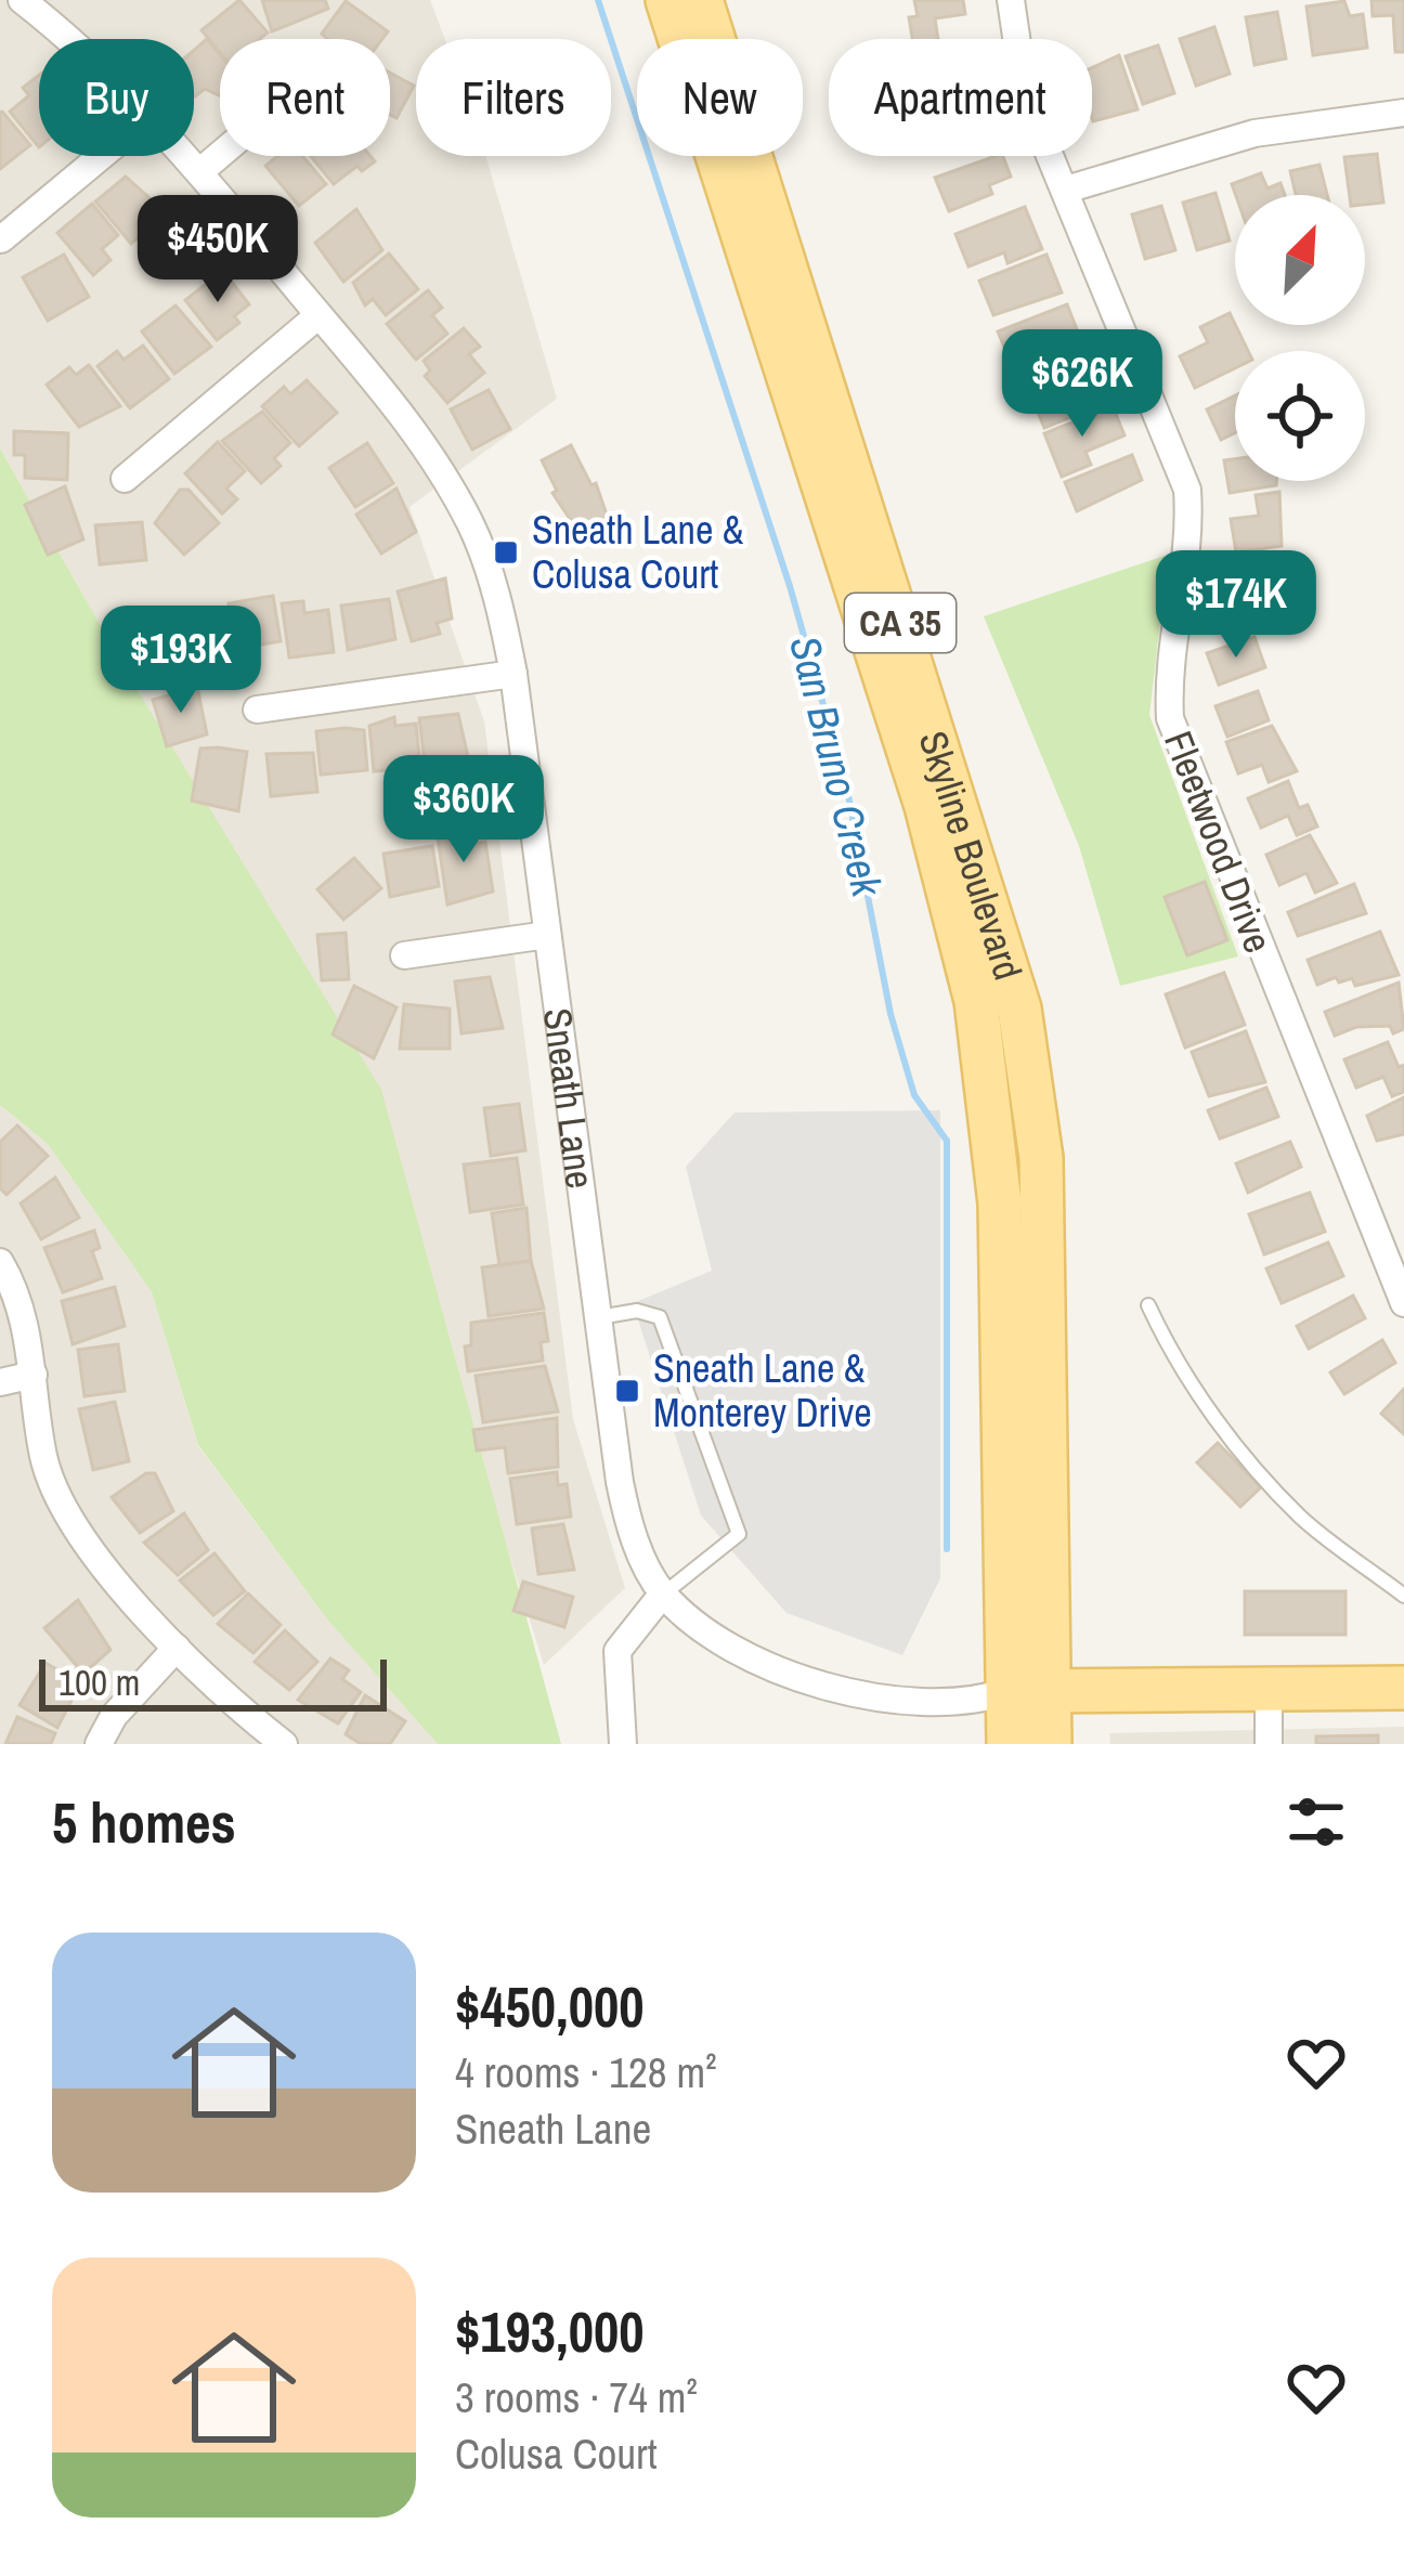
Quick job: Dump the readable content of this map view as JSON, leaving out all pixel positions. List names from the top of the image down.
{
  "streets": {
    "main road": ["CA 35", "Skyline Boulevard", "Sneath Lane"],
    "street": ["Fleetwood Drive"]
  },
  "crossings": [
    ["Skyline Boulevard", "Sneath Lane"]
  ],
  "water": ["San Bruno Creek"],
  "places": {
    "transit": ["Sneath Lane & Colusa Court", "Sneath Lane & Monterey Drive"]
  },
  "scale_bar": "100 m",
  "north": "top right",
  "page": {
    "chip": [
      "Buy",
      "Rent",
      "Filters",
      "New",
      "Apartment"
    ],
    "price": [
      "$450K",
      "$626K",
      "$174K",
      "$193K",
      "$360K"
    ],
    "scale": "100 m",
    "heading": "5 homes",
    "list": [
      {
        "name": "$450,000",
        "note": "4 rooms · 128 m² · Sneath Lane"
      },
      {
        "name": "$193,000",
        "note": "3 rooms · 74 m² · Colusa Court"
      }
    ]
  }
}
